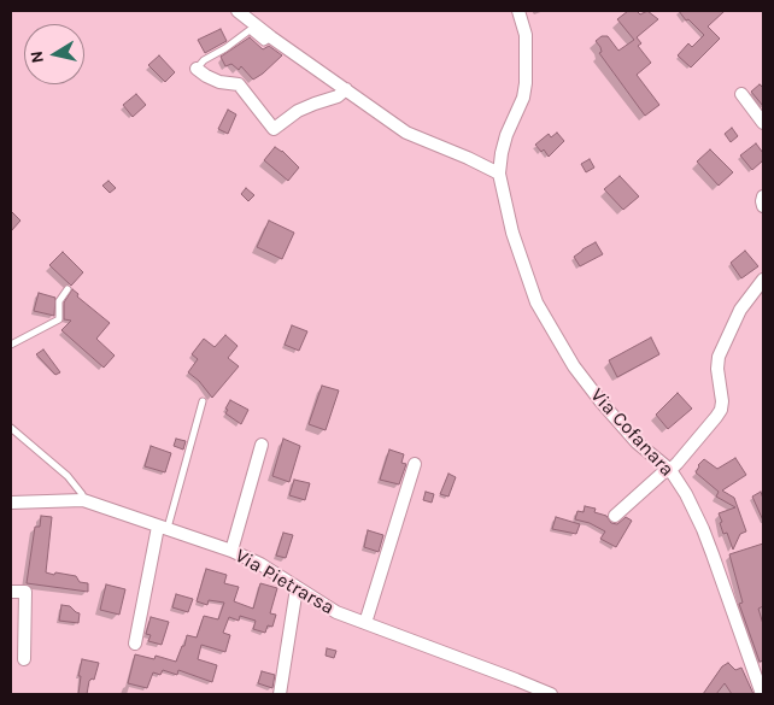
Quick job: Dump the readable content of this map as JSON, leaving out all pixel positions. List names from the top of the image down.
{
  "streets": {
    "street": ["Via Cofanara", "Via Pietrarsa"]
  },
  "north": "left"
}
